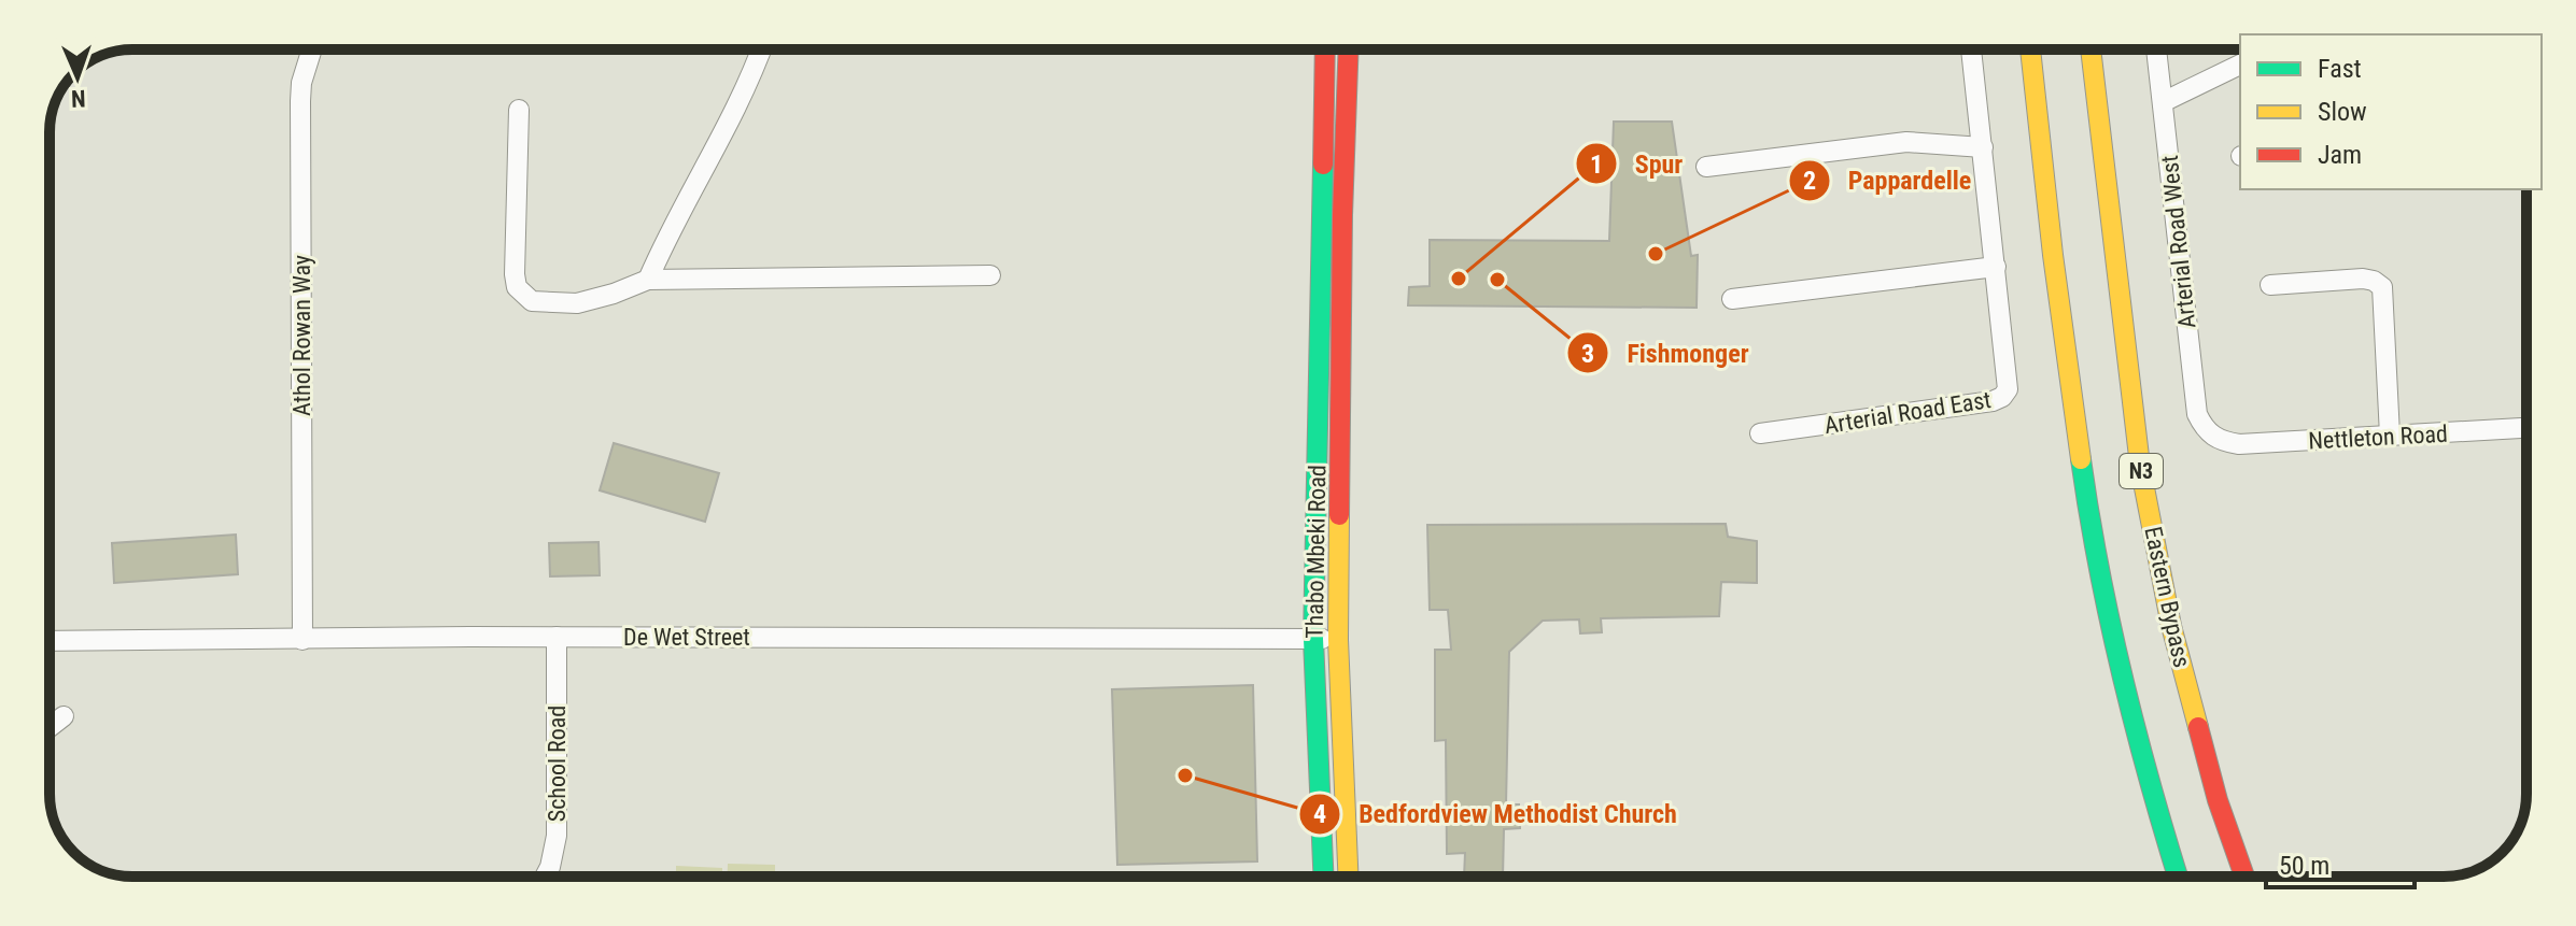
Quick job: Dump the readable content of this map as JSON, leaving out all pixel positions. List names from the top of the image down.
{
  "streets": {
    "main road": ["N3", "Thabo Mbeki Road", "Eastern Bypass"],
    "street": [
      "Arterial Road West",
      "Athol Rowan Way",
      "Arterial Road East",
      "Nettleton Road",
      "De Wet Street",
      "School Road"
    ]
  },
  "crossings": [
    ["Arterial Road West", "Nettleton Road"],
    ["Athol Rowan Way", "De Wet Street"],
    ["Thabo Mbeki Road", "De Wet Street"],
    ["De Wet Street", "School Road"]
  ],
  "places": [
    "Pappardelle",
    "Spur",
    "Fishmonger",
    "Bedfordview Methodist Church"
  ],
  "legend": ["Fast", "Slow", "Jam"],
  "scale_bar": "50 m",
  "north": "bottom"
}
